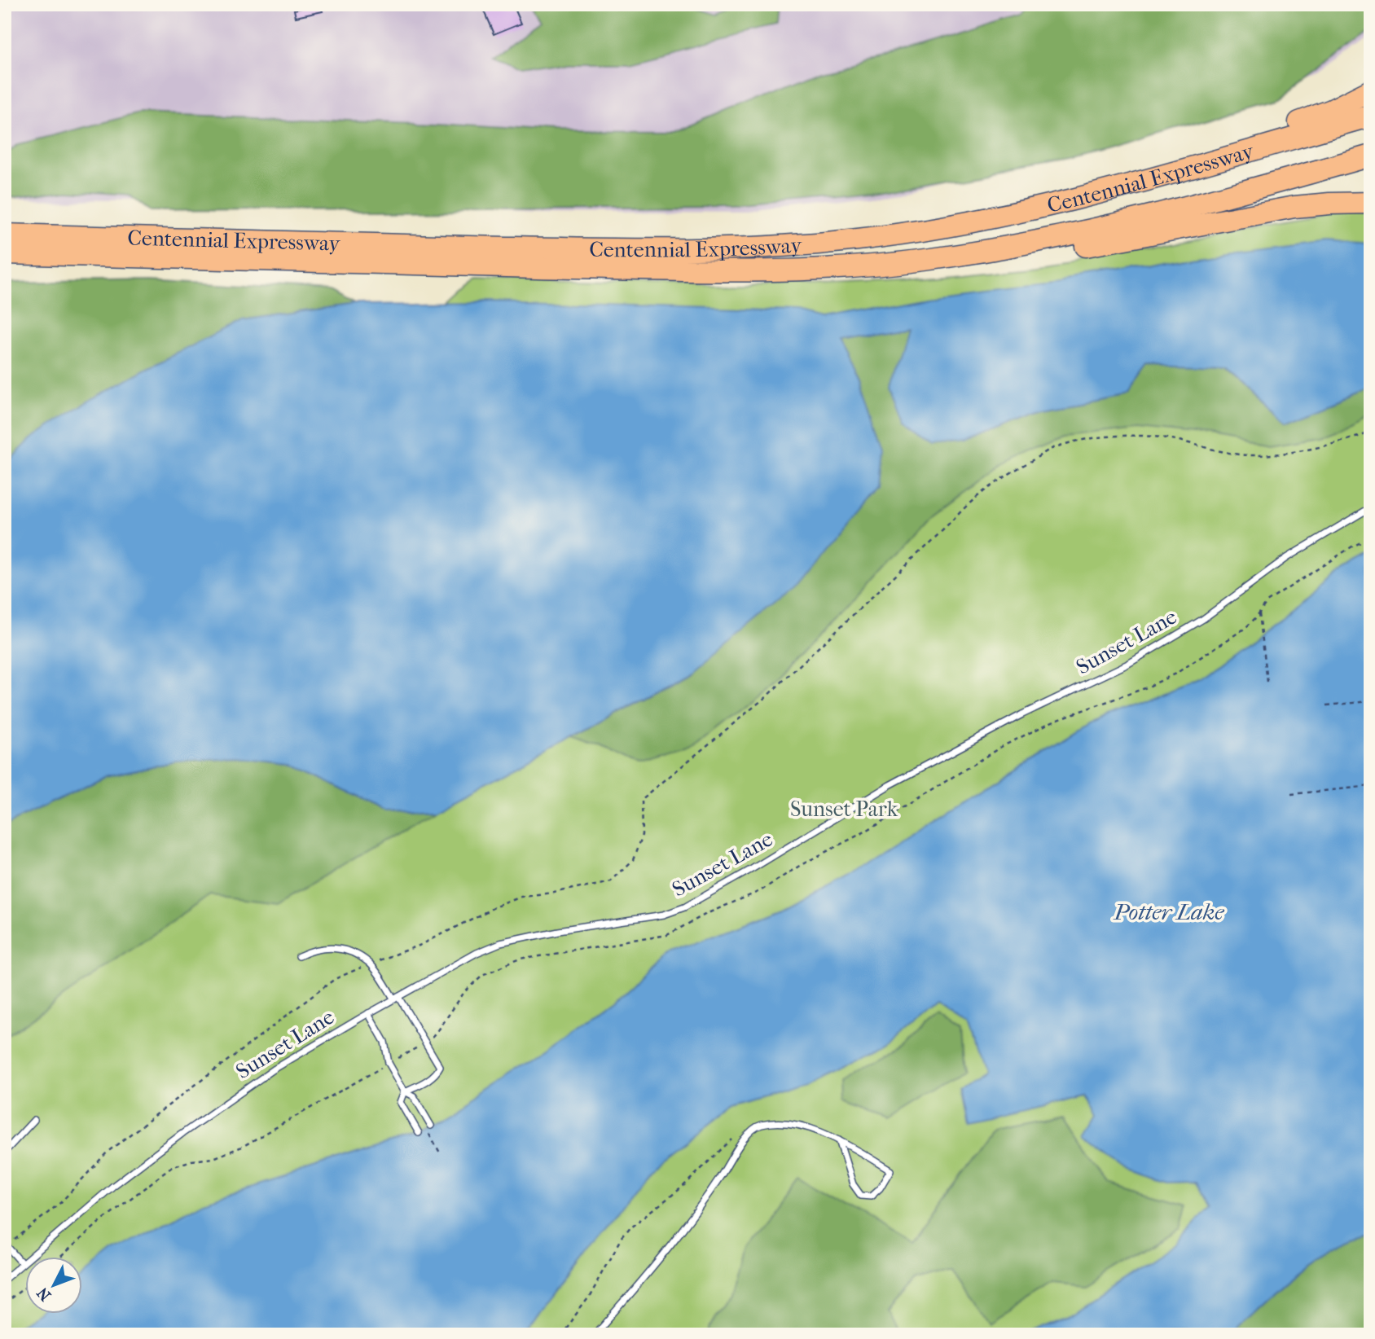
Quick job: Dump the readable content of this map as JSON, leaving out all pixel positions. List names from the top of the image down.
{
  "streets": {
    "highway": ["Centennial Expressway"],
    "lane": ["Sunset Lane"]
  },
  "water": ["Potter Lake"],
  "parks": ["Sunset Park"],
  "north": "bottom left"
}
